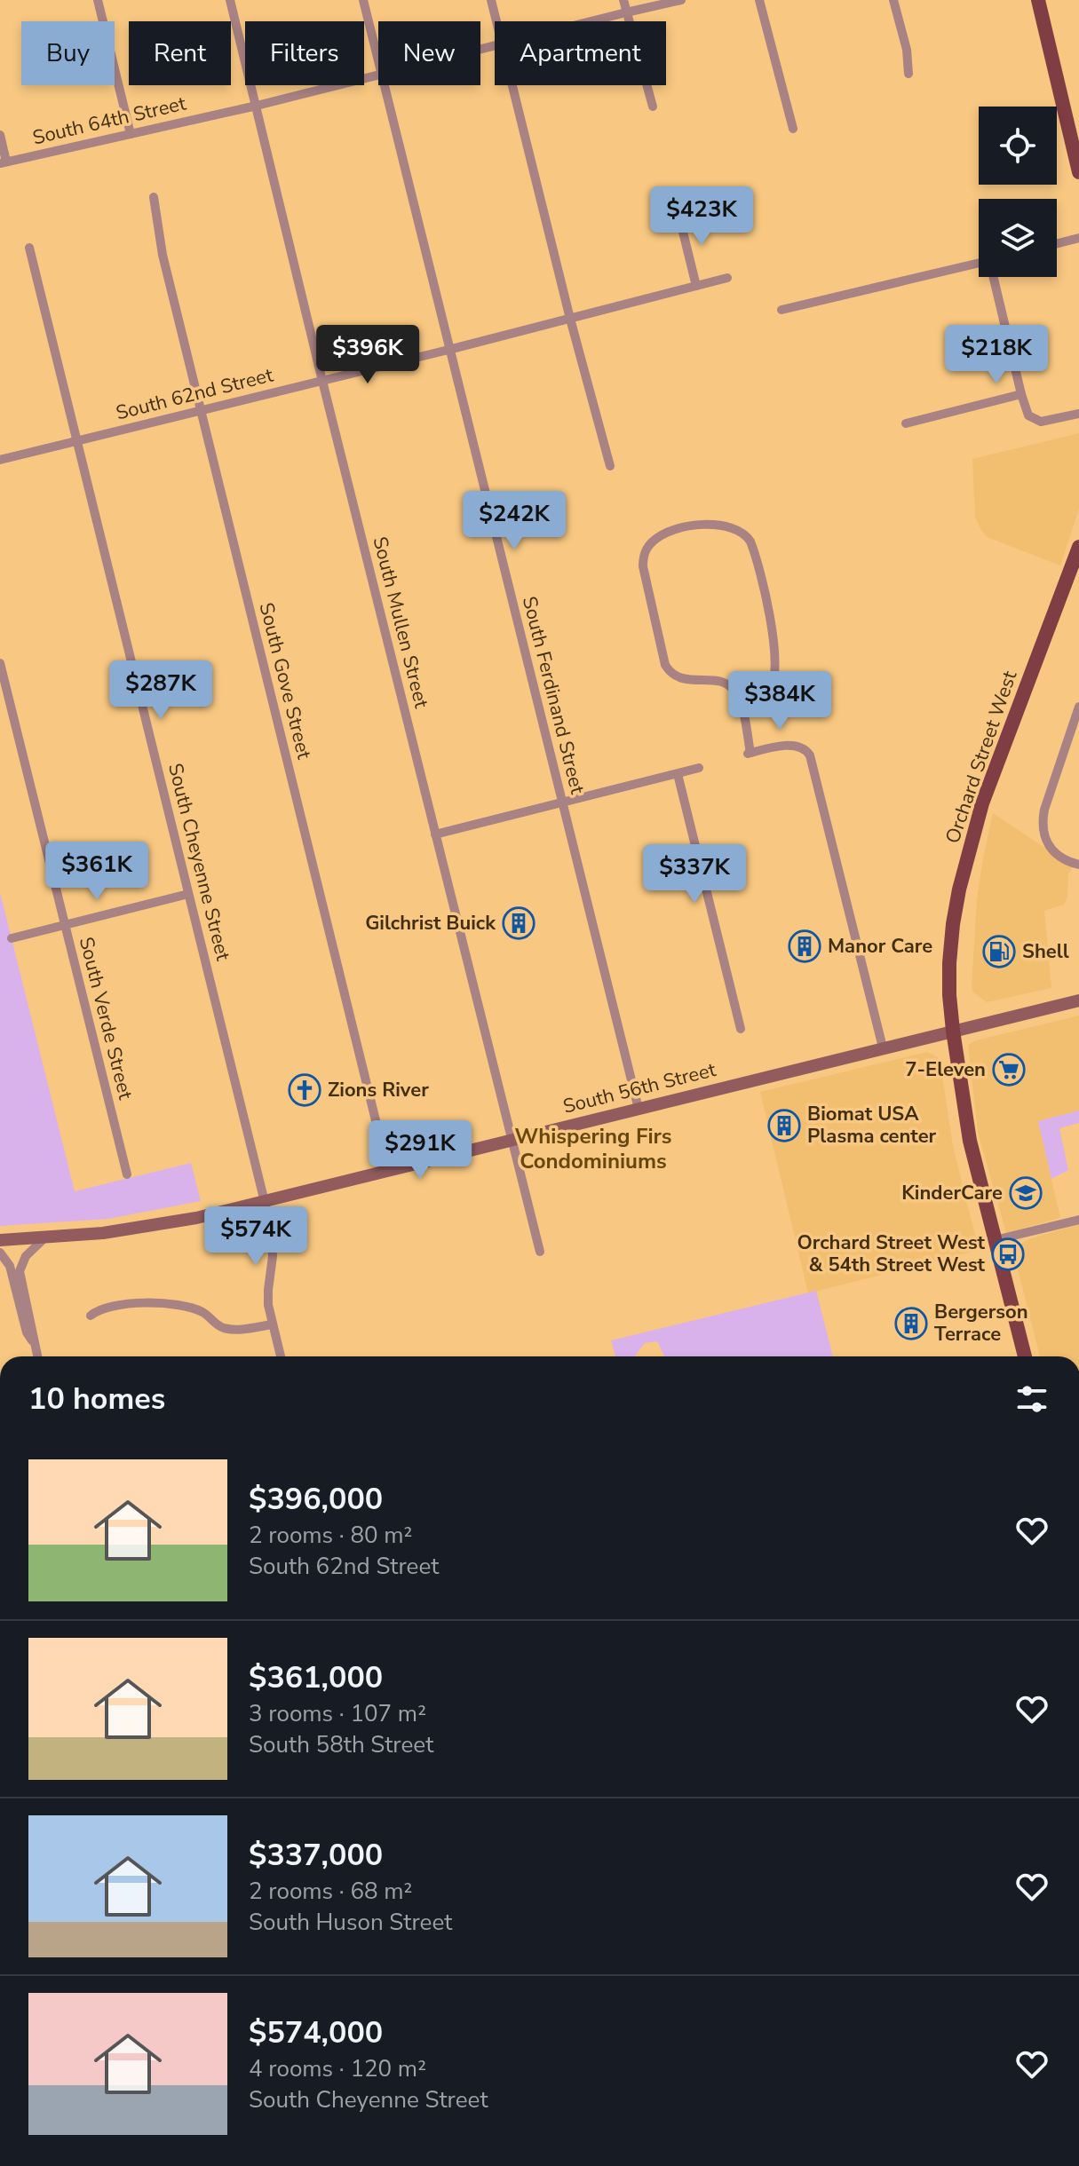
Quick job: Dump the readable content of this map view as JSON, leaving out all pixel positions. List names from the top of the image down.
{
  "streets": {
    "main road": ["Orchard Street West", "South 56th Street"],
    "street": [
      "South 64th Street",
      "South 62nd Street",
      "South Mullen Street",
      "South Gove Street",
      "South Ferdinand Street",
      "South Cheyenne Street",
      "South Verde Street"
    ]
  },
  "crossings": [
    ["South 64th Street", "South Mullen Street"],
    ["South 62nd Street", "South Mullen Street"],
    ["South 62nd Street", "South Gove Street"],
    ["South 62nd Street", "South Ferdinand Street"],
    ["South 62nd Street", "South Cheyenne Street"],
    ["South Mullen Street", "South 56th Street"],
    ["South Gove Street", "South 56th Street"],
    ["South Ferdinand Street", "South 56th Street"],
    ["Orchard Street West", "South 56th Street"],
    ["South Cheyenne Street", "South 56th Street"]
  ],
  "districts": ["Whispering Firs Condominiums"],
  "places": {
    "building": [
      "Gilchrist Buick",
      "Manor Care",
      "Biomat USA Plasma center",
      "Bergerson Terrace"
    ],
    "fuel station": ["Shell"],
    "supermarket": ["7-Eleven"],
    "church": ["Zions River"],
    "school or university": ["KinderCare"],
    "bus stop": ["Orchard Street West & 54th Street West"]
  },
  "page": {
    "chip": [
      "Buy",
      "Rent",
      "Filters",
      "New",
      "Apartment"
    ],
    "price": [
      "$423K",
      "$396K",
      "$218K",
      "$242K",
      "$287K",
      "$384K",
      "$361K",
      "$337K",
      "$291K",
      "$574K"
    ],
    "heading": "10 homes",
    "list": [
      {
        "name": "$396,000",
        "note": "2 rooms · 80 m² · South 62nd Street"
      },
      {
        "name": "$361,000",
        "note": "3 rooms · 107 m² · South 58th Street"
      },
      {
        "name": "$337,000",
        "note": "2 rooms · 68 m² · South Huson Street"
      },
      {
        "name": "$574,000",
        "note": "4 rooms · 120 m² · South Cheyenne Street"
      }
    ]
  }
}
